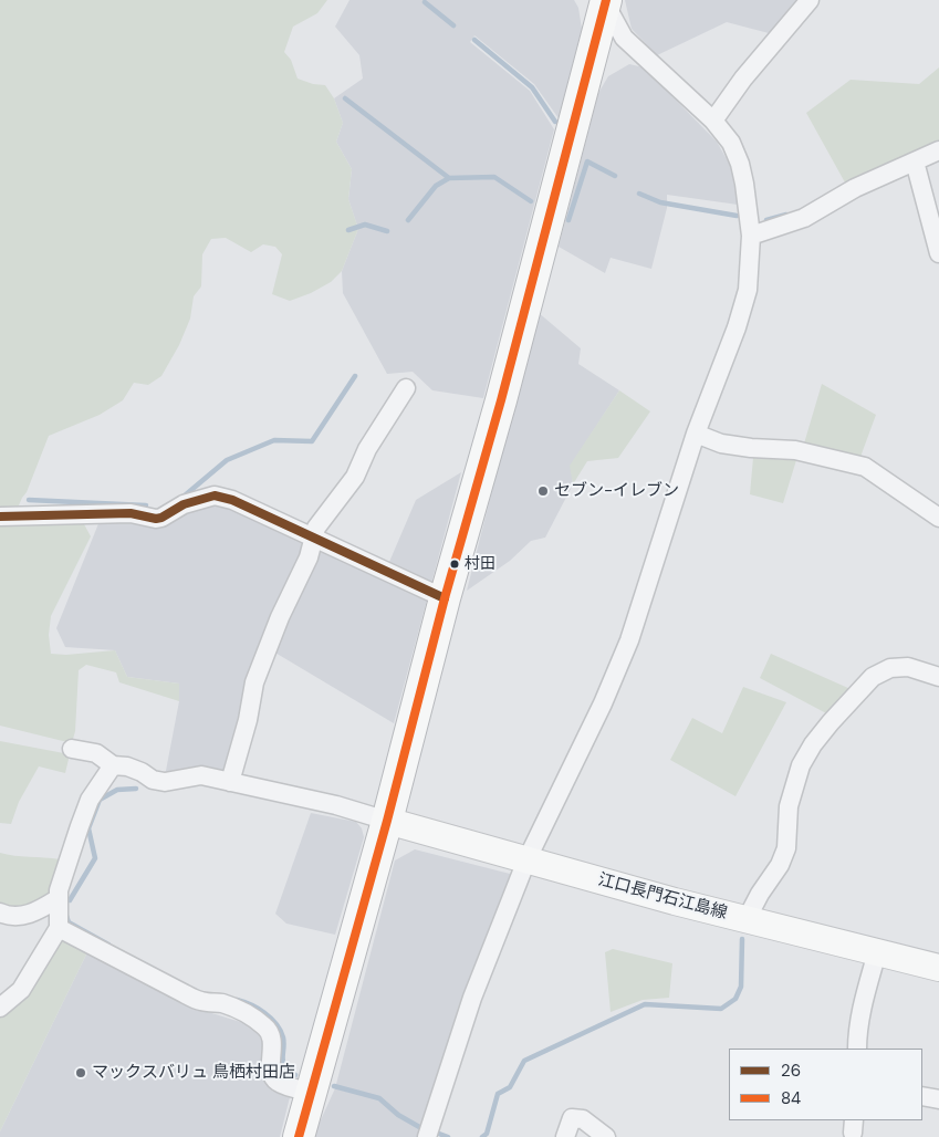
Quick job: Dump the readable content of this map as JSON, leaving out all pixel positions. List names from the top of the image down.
{
  "streets": {
    "main road": ["江口長門石江島線"]
  },
  "places": ["セブン-イレブン", "村田", "マックスバリュ 鳥栖村田店"],
  "lines": ["transit line 84", "transit line 26"],
  "legend": ["26", "84"]
}
